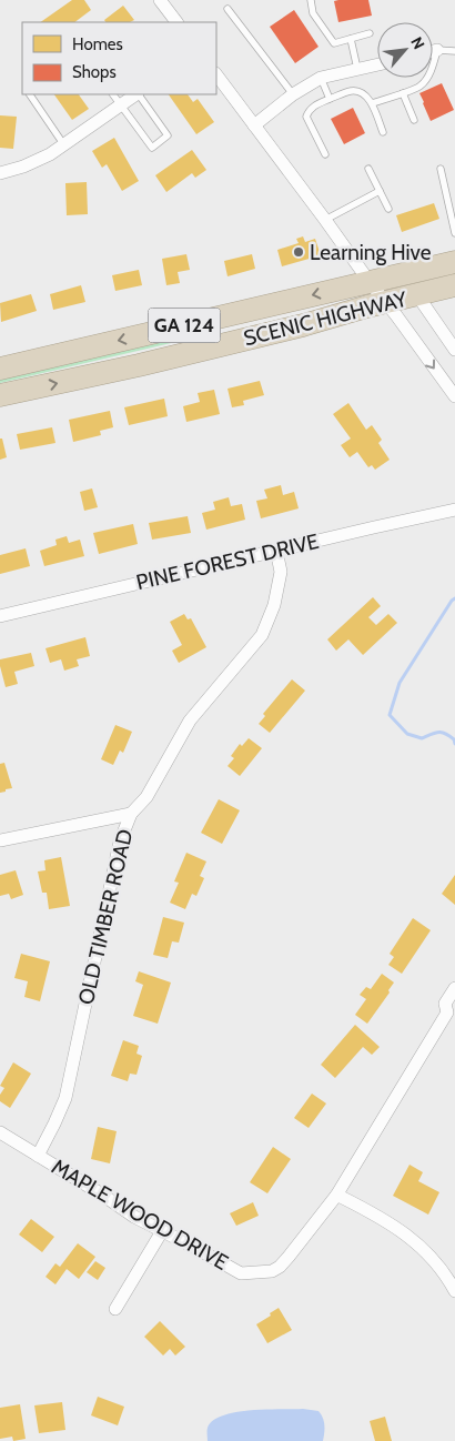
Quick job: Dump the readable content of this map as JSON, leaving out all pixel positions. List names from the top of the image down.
{
  "streets": {
    "highway": ["SCENIC HIGHWAY", "GA 124"],
    "street": ["PINE FOREST DRIVE", "OLD TIMBER ROAD", "MAPLE WOOD DRIVE"]
  },
  "crossings": [
    ["PINE FOREST DRIVE", "OLD TIMBER ROAD"],
    ["OLD TIMBER ROAD", "MAPLE WOOD DRIVE"]
  ],
  "places": ["Learning Hive"],
  "legend": ["Homes", "Shops"],
  "north": "top right"
}
